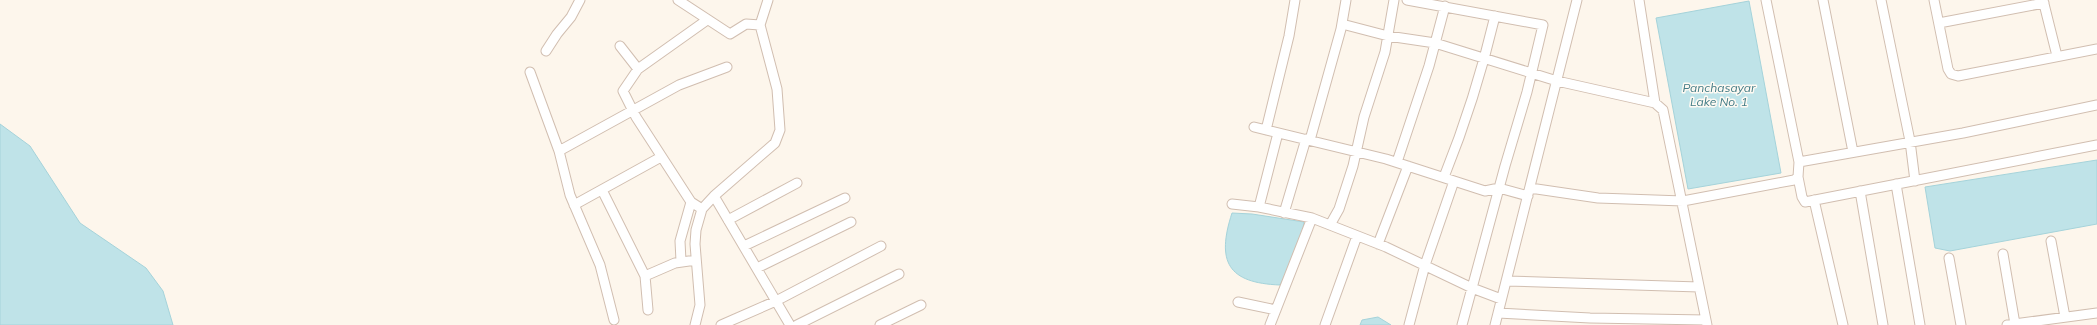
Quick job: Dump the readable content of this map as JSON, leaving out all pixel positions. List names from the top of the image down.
{
  "water": ["Panchasayar Lake No. 1"]
}
